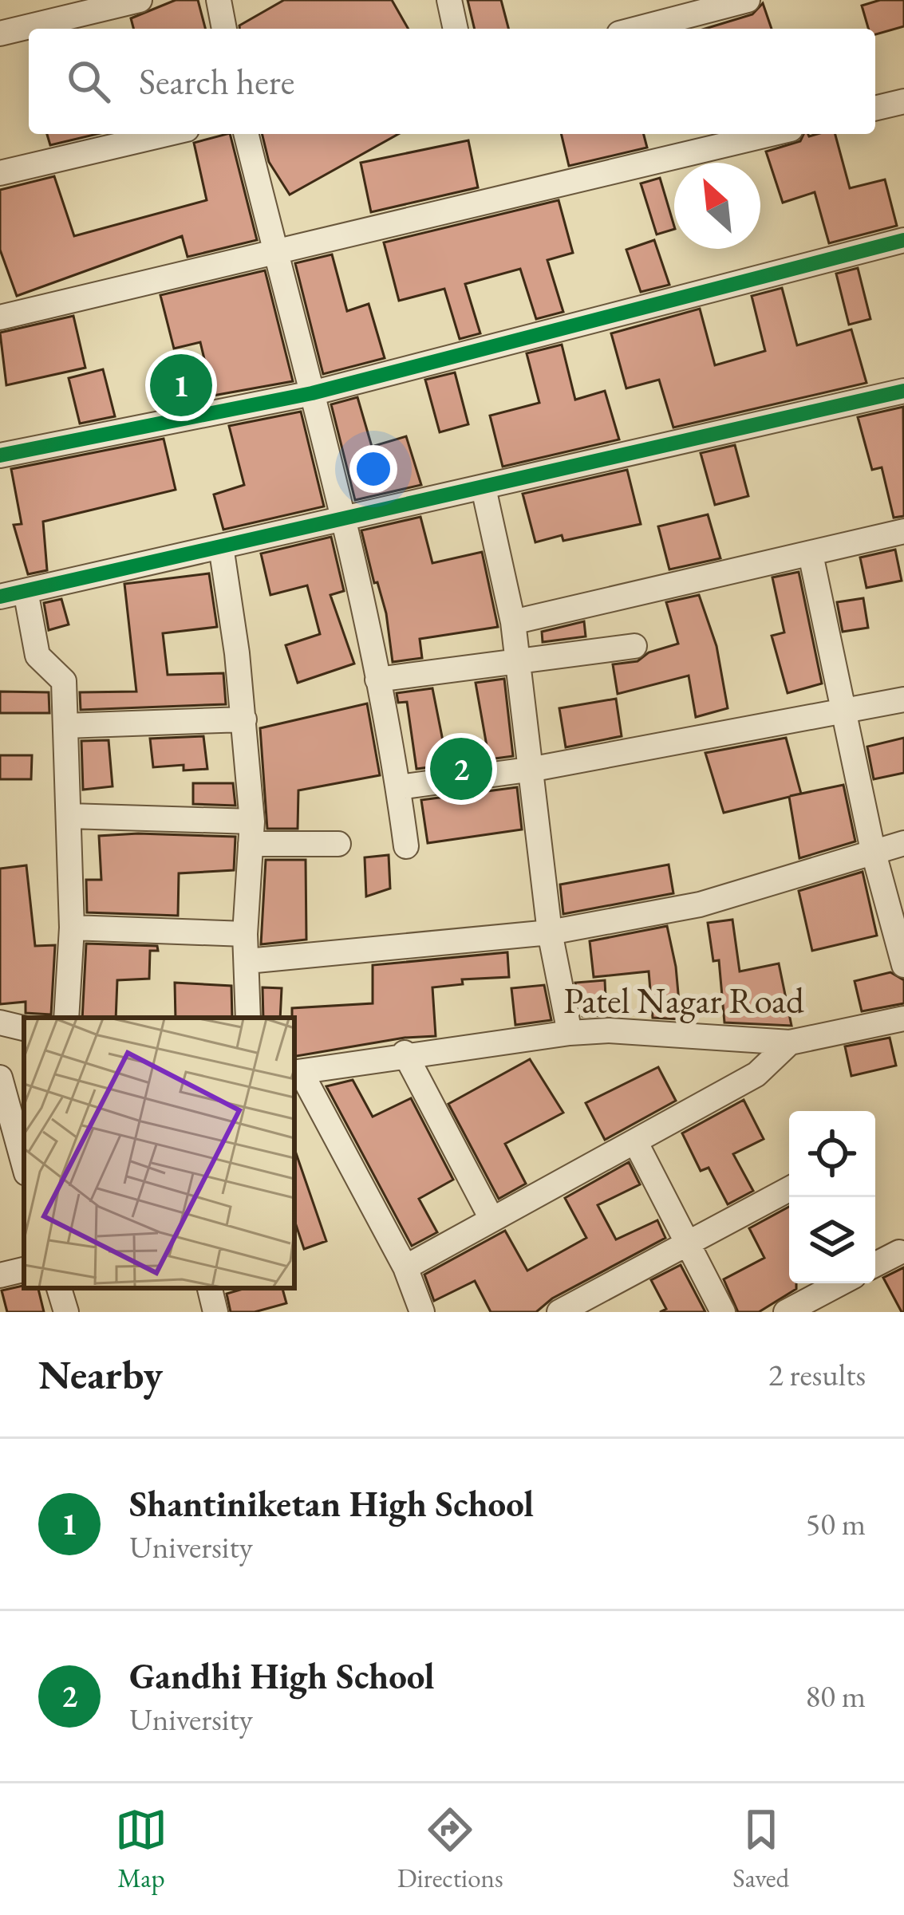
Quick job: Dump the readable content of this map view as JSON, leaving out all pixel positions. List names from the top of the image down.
{
  "streets": {
    "street": ["Patel Nagar Road"]
  },
  "north": "top left",
  "page": {
    "search": "Search here",
    "pins": ["1", "2"],
    "heading": ["Nearby", "2 results"],
    "list": [
      {
        "mark": "1",
        "name": "Shantiniketan High School",
        "note": "University",
        "value": "50 m"
      },
      {
        "mark": "2",
        "name": "Gandhi High School",
        "note": "University",
        "value": "80 m"
      }
    ],
    "nav": ["Map", "Directions", "Saved"]
  }
}
